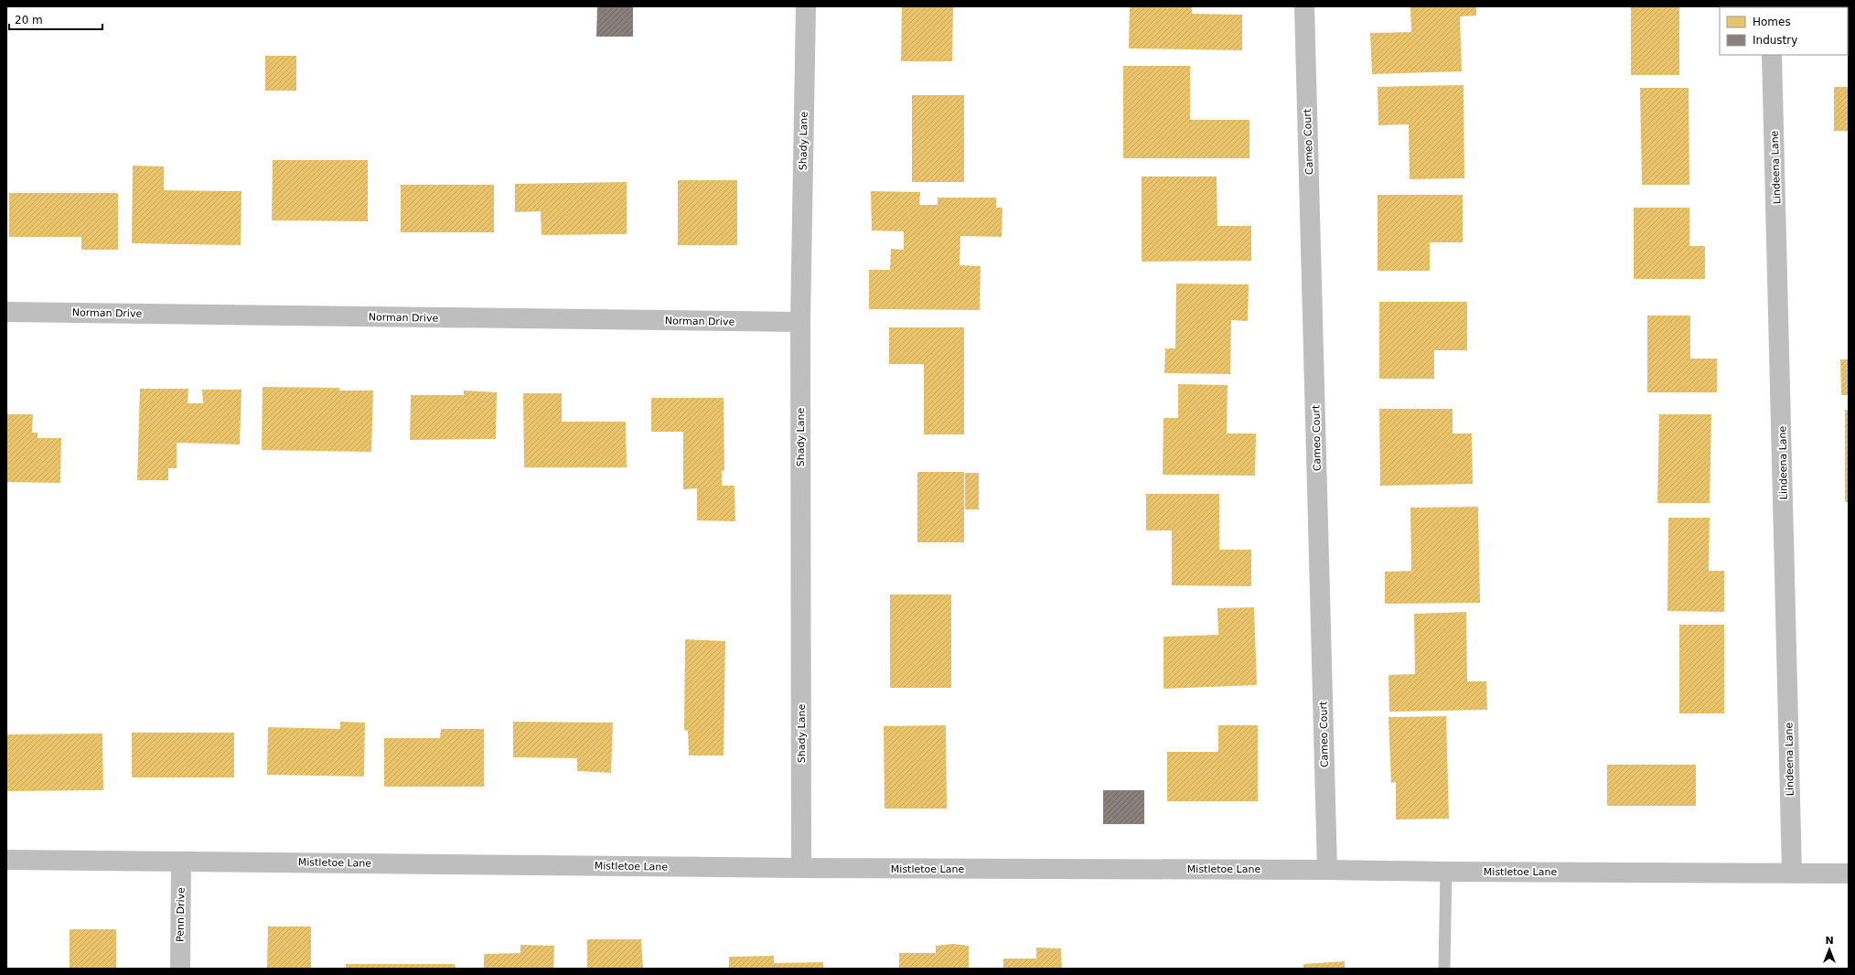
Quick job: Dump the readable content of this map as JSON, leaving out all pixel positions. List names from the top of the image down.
{
  "streets": {
    "street": [
      "Shady Lane",
      "Cameo Court",
      "Lindeena Lane",
      "Norman Drive",
      "Mistletoe Lane",
      "Penn Drive"
    ]
  },
  "crossings": [
    ["Shady Lane", "Norman Drive"],
    ["Shady Lane", "Mistletoe Lane"],
    ["Cameo Court", "Mistletoe Lane"],
    ["Lindeena Lane", "Mistletoe Lane"],
    ["Mistletoe Lane", "Penn Drive"]
  ],
  "legend": ["Homes", "Industry"],
  "scale_bar": "20 m",
  "north": "top"
}
